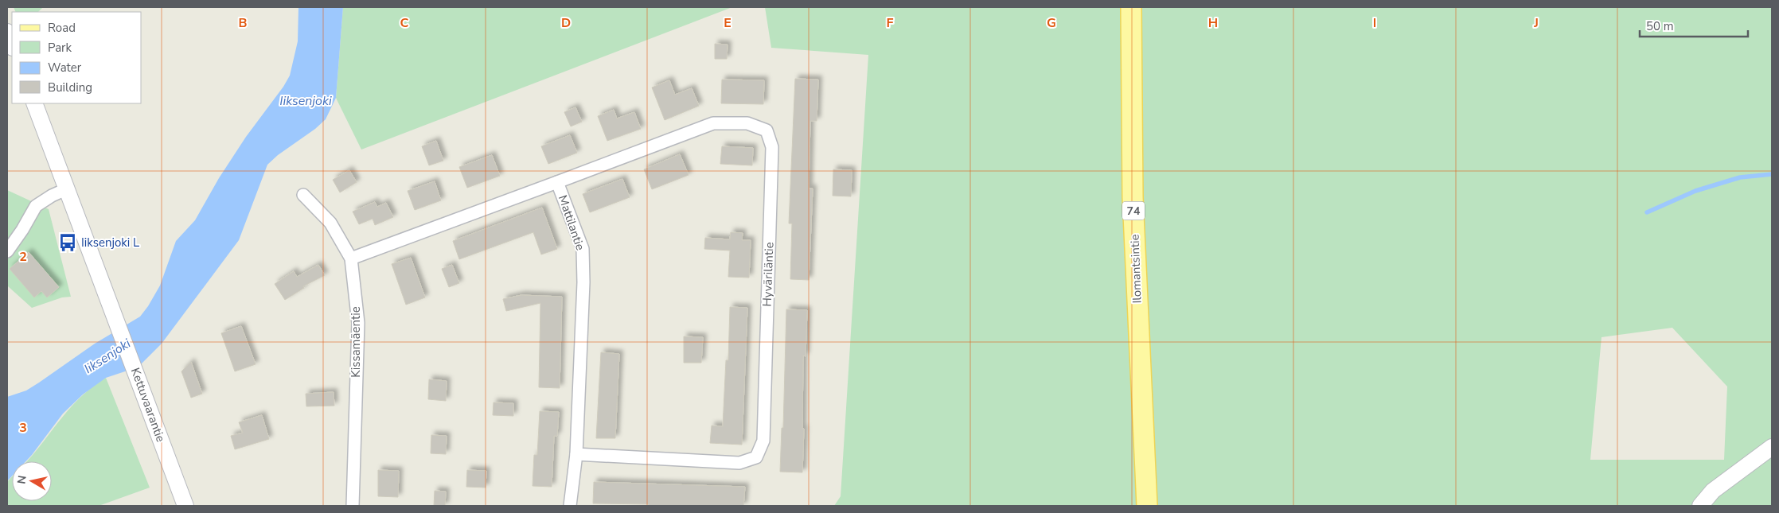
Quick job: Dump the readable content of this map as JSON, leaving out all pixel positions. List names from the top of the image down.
{
  "streets": {
    "main road": ["74", "Ilomantsintie"],
    "street": [
      "Mattilantie",
      "Hyväriläntie",
      "Kissamäentie",
      "Kettuvaarantie"
    ]
  },
  "crossings": [
    ["Mattilantie", "Hyväriläntie"],
    ["Mattilantie", "Kissamäentie"]
  ],
  "water": ["Iiksenjoki"],
  "places": {
    "bus stop": ["Iiksenjoki L"]
  },
  "legend": [
    "Road",
    "Park",
    "Water",
    "Building"
  ],
  "scale_bar": "50 m",
  "north": "left",
  "grid": {
    "columns": [
      "B",
      "C",
      "D",
      "E",
      "F",
      "G",
      "H",
      "I",
      "J"
    ],
    "rows": ["2", "3"]
  }
}
